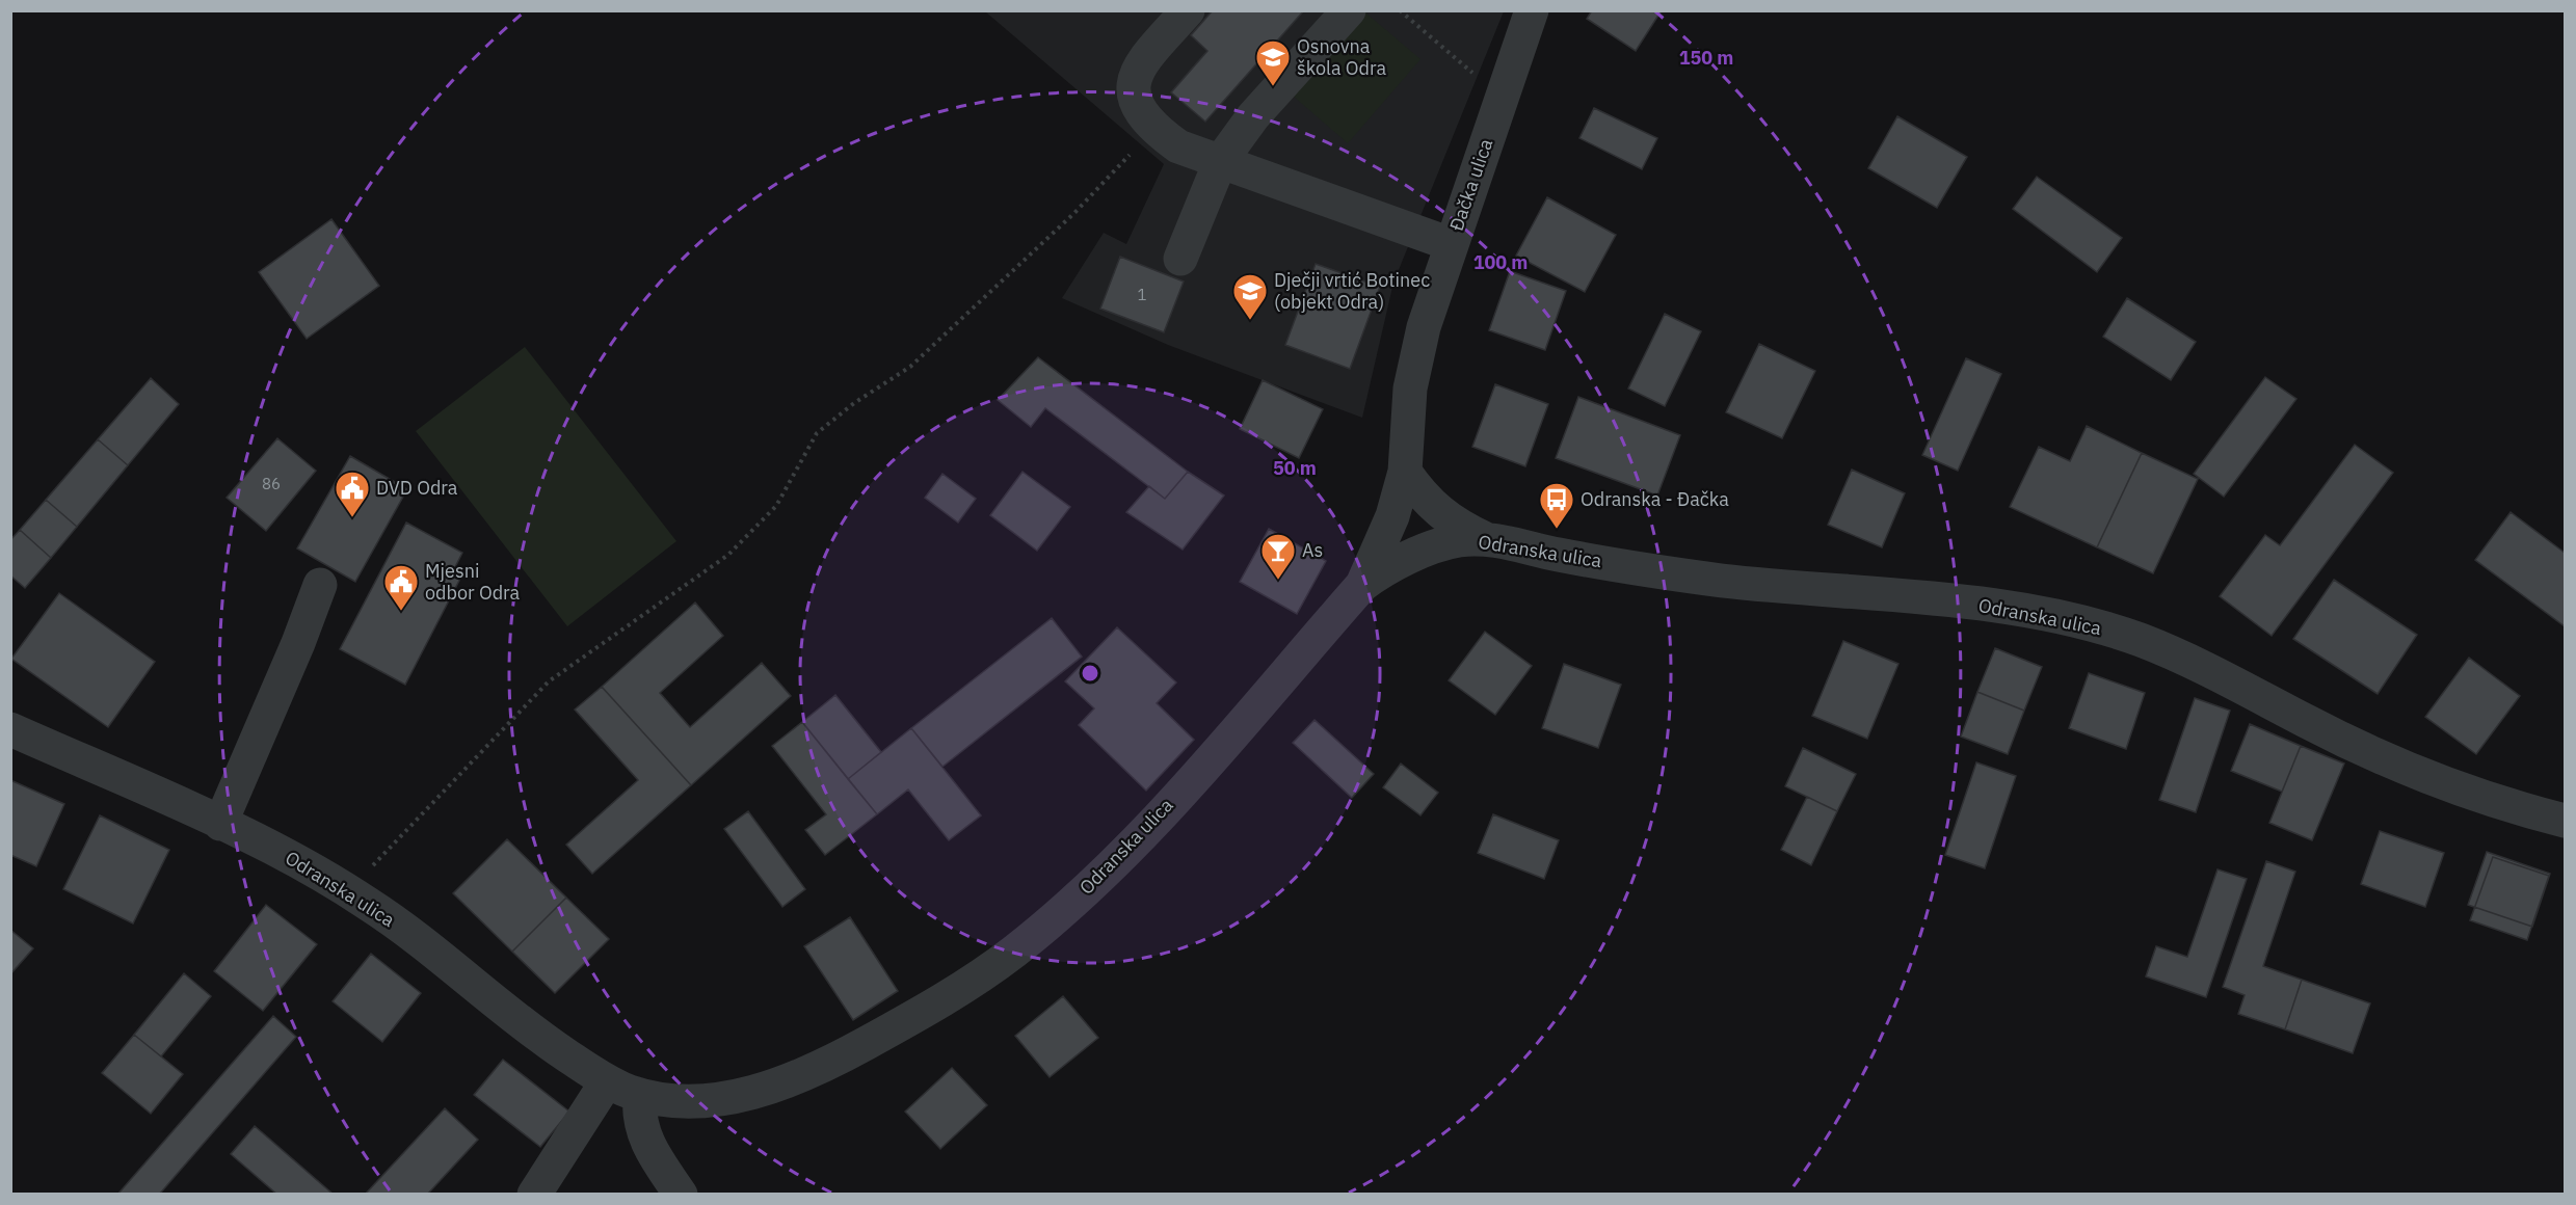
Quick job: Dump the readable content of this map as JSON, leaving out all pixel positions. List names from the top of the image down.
{
  "streets": {
    "street": ["Đačka ulica", "Odranska ulica"]
  },
  "crossings": [
    ["Đačka ulica", "Odranska ulica"]
  ],
  "places": {
    "school or university": ["Osnovna škola Odra", "Dječji vrtić Botinec (objekt Odra)"],
    "public building": ["DVD Odra", "Mjesni odbor Odra"],
    "bus stop": ["Odranska - Đačka"],
    "bar": ["As"]
  },
  "house_numbers": ["1", "86"],
  "rings": ["150 m", "100 m", "50 m"]
}
